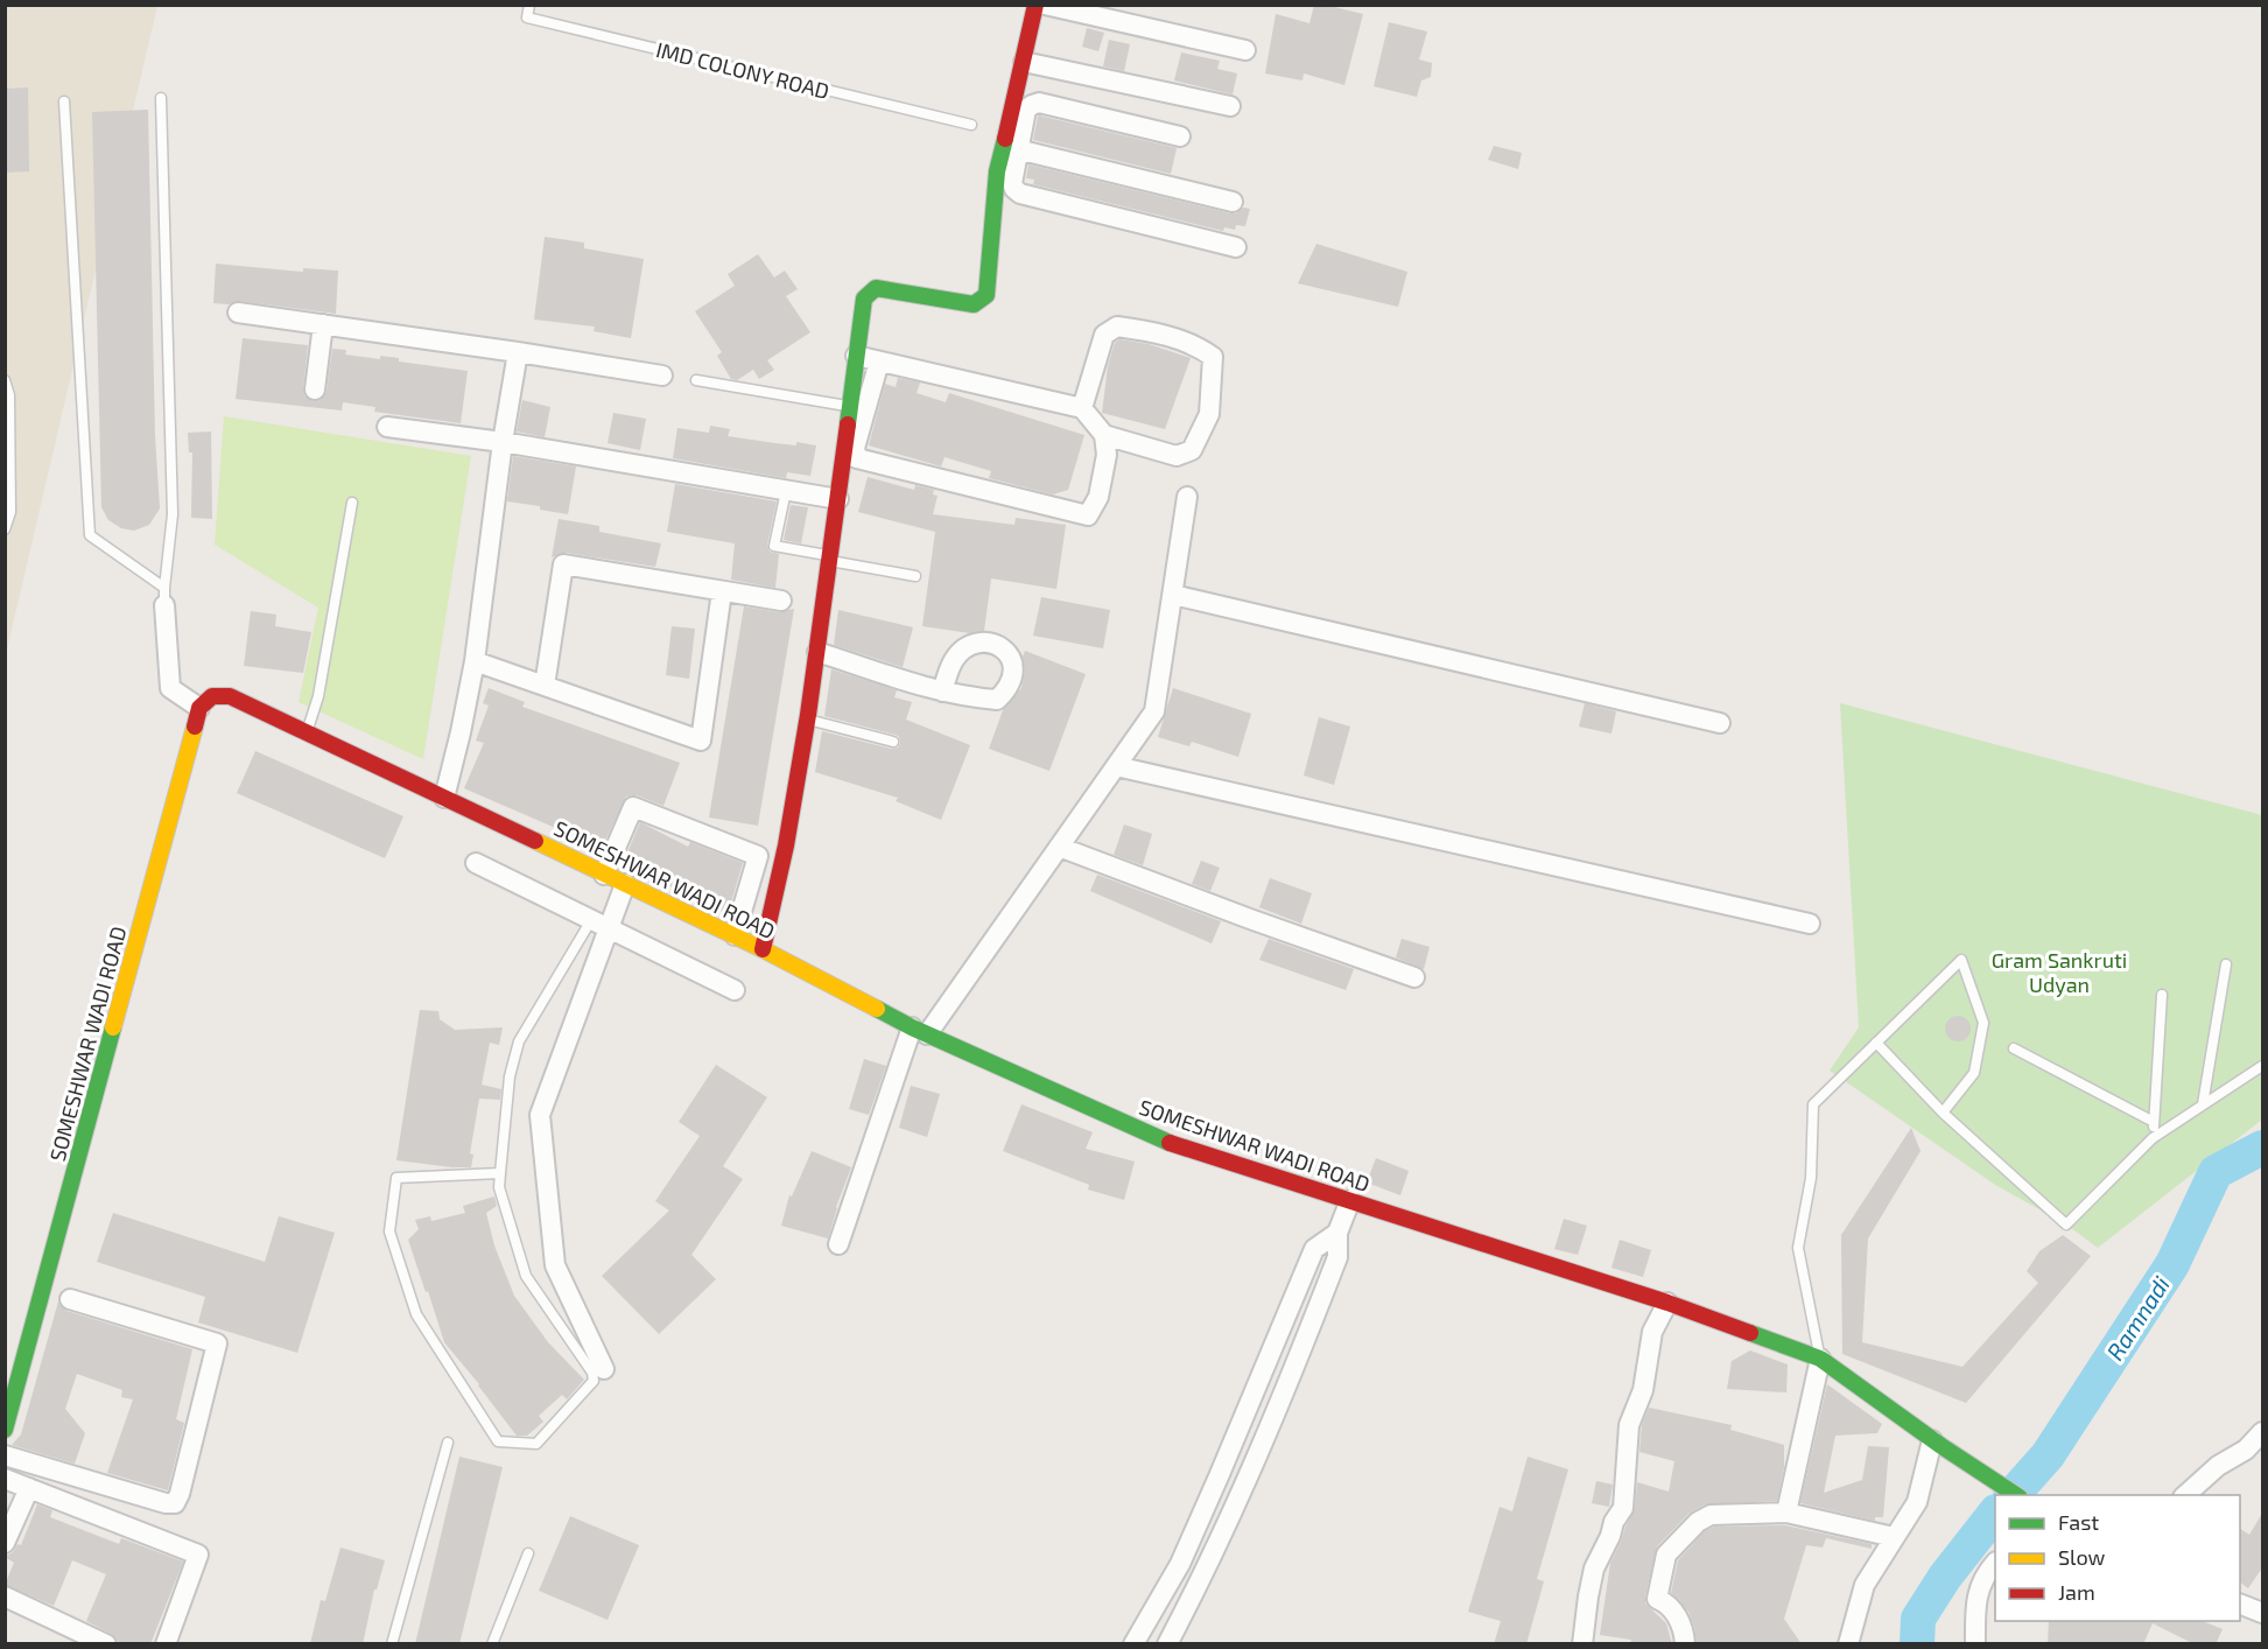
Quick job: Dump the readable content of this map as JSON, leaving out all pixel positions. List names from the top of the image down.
{
  "streets": {
    "street": ["SOMESHWAR WADI ROAD"],
    "lane": ["IMD COLONY ROAD"]
  },
  "water": ["Ramnadi"],
  "parks": ["Gram Sankruti Udyan"],
  "legend": ["Fast", "Slow", "Jam"]
}
